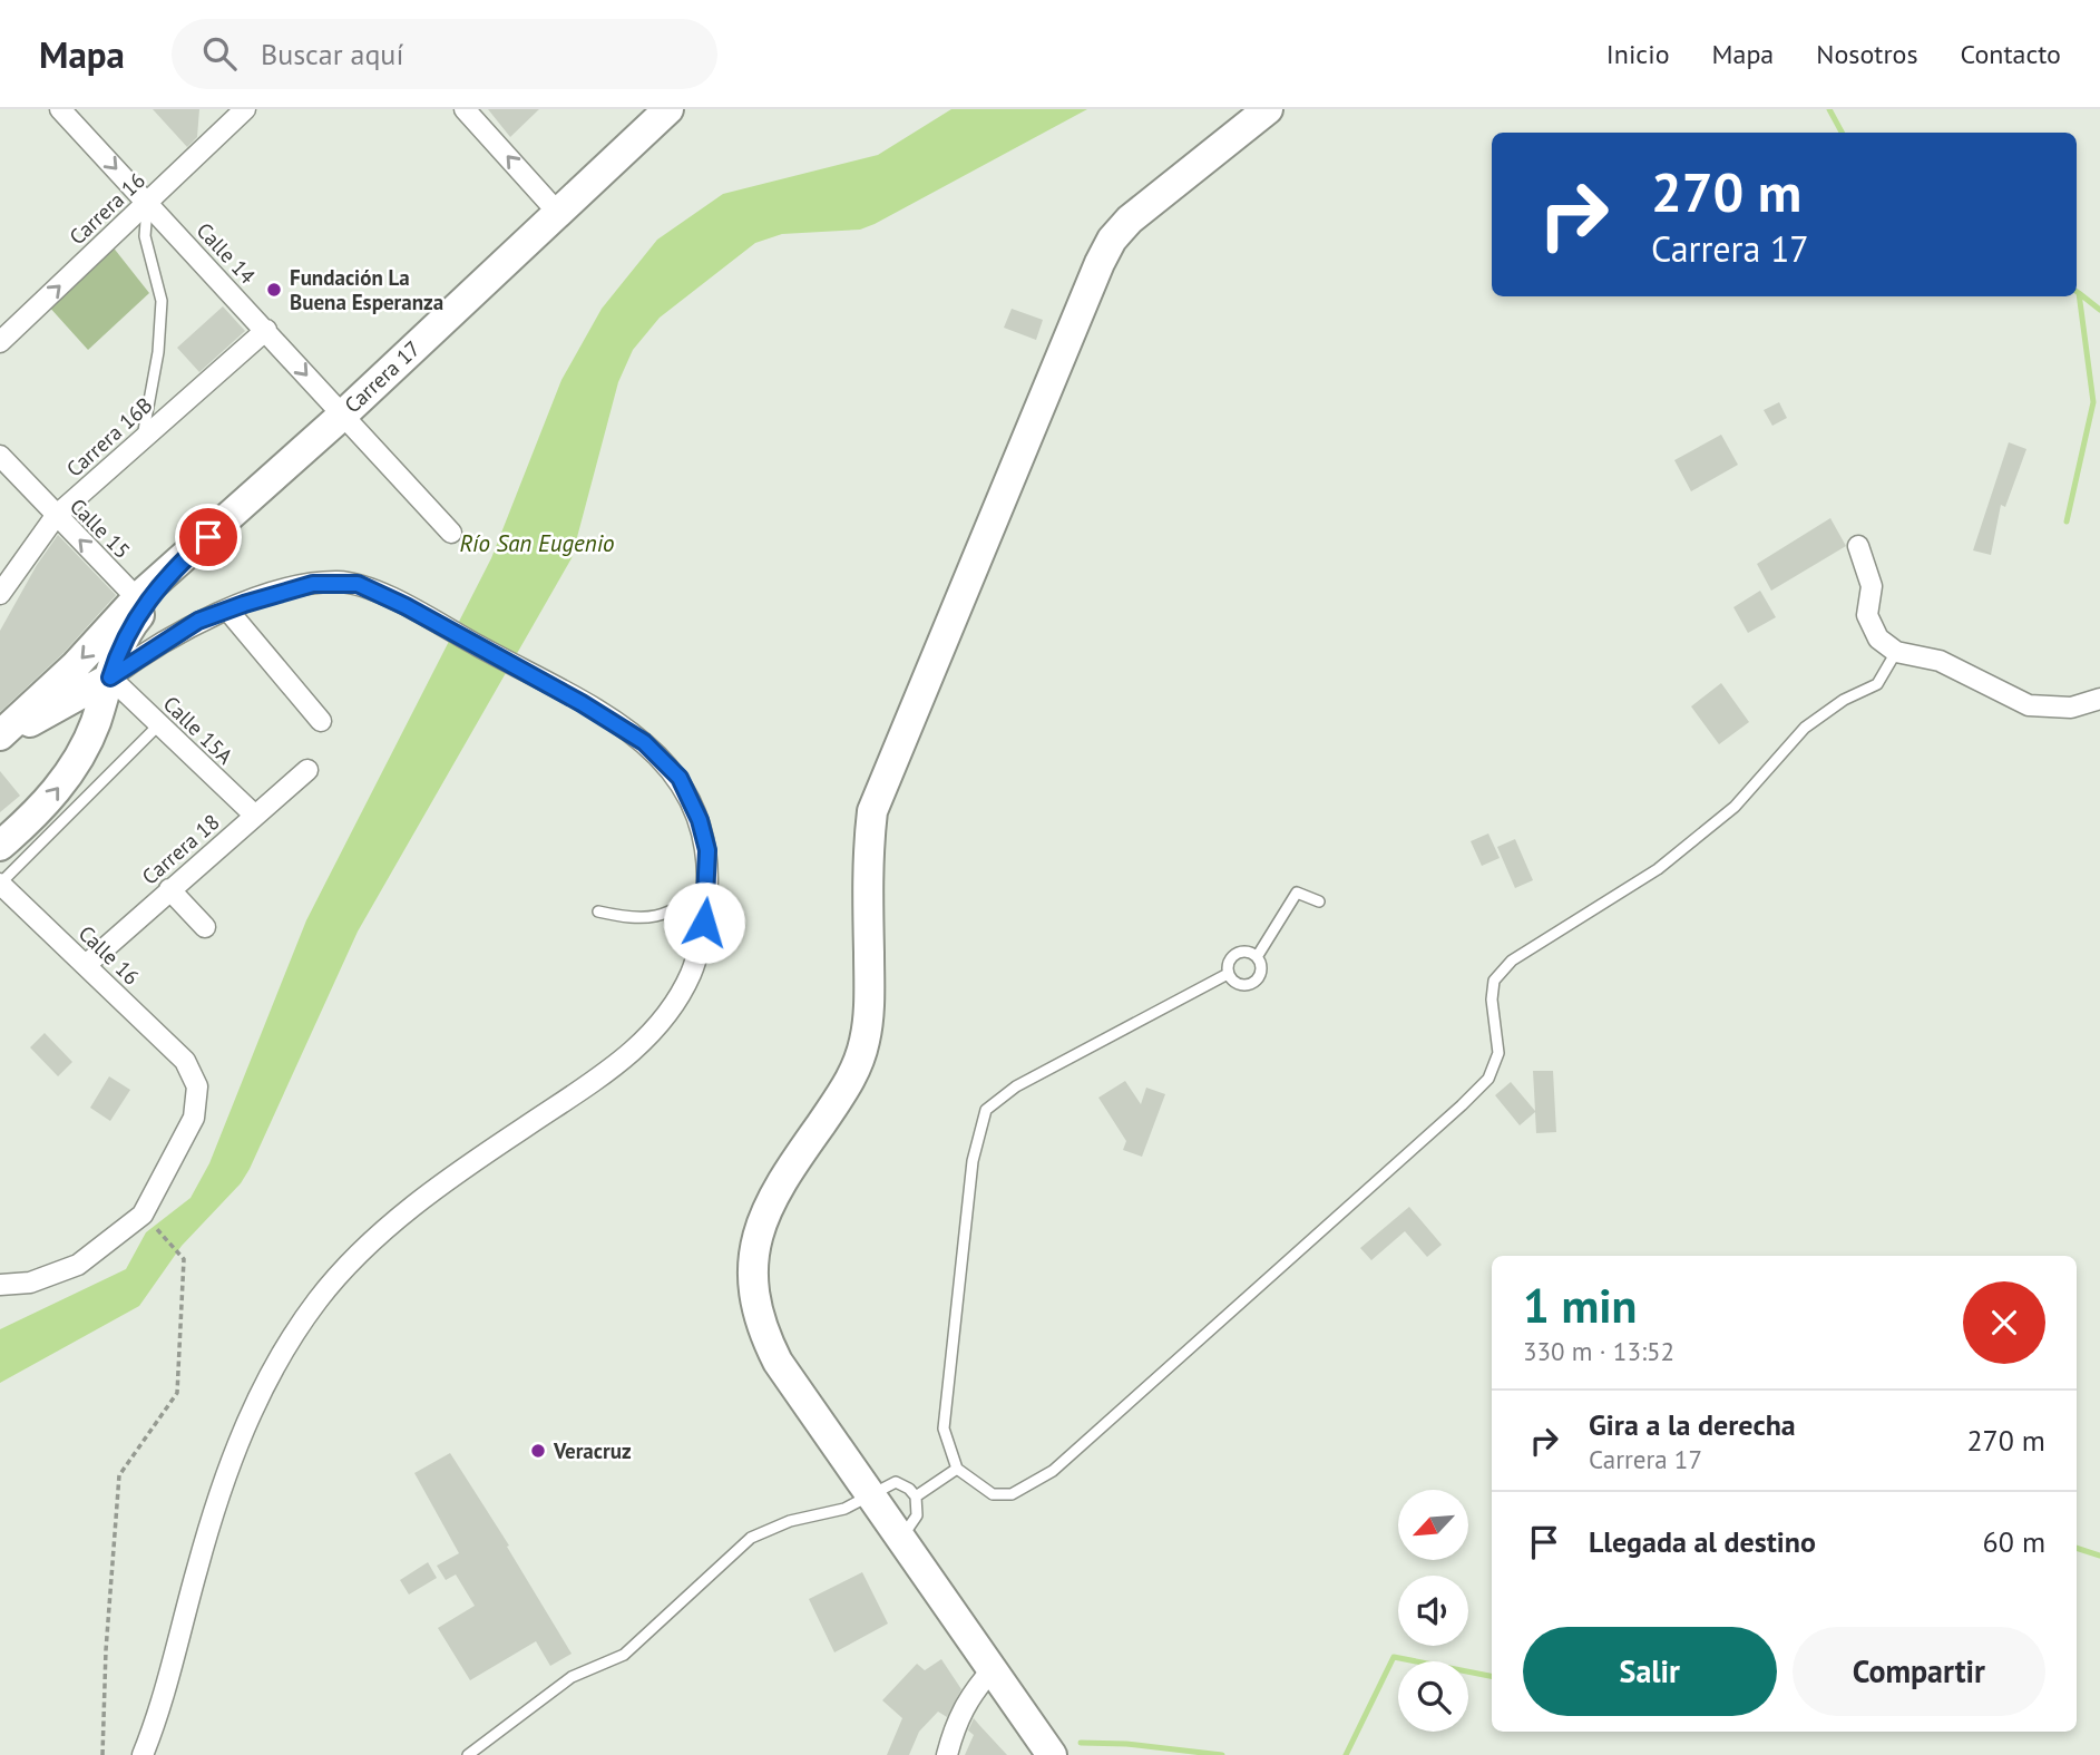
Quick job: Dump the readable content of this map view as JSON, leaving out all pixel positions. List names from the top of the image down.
{
  "streets": {
    "main road": ["Carrera 17"],
    "street": [
      "Carrera 16",
      "Calle 14",
      "Carrera 16B",
      "Calle 15",
      "Calle 15A",
      "Carrera 18",
      "Calle 16"
    ]
  },
  "crossings": [
    ["Carrera 16", "Calle 14"],
    ["Calle 14", "Carrera 17"],
    ["Calle 14", "Carrera 16B"],
    ["Carrera 17", "Calle 15"],
    ["Carrera 17", "Calle 15A"],
    ["Carrera 16B", "Calle 15"],
    ["Calle 15A", "Carrera 18"],
    ["Carrera 18", "Calle 16"]
  ],
  "one_way": ["Carrera 16", "Calle 14", "Calle 15"],
  "water": ["Río San Eugenio"],
  "places": ["Fundación La Buena Esperanza", "Veracruz"],
  "north": "bottom left",
  "page": {
    "header": "Mapa",
    "search": "Buscar aquí",
    "nav": [
      "Inicio",
      "Mapa",
      "Nosotros",
      "Contacto"
    ],
    "turn": ["270 m", "Carrera 17"],
    "heading": ["1 min", "330 m · 13:52"],
    "list": [
      {
        "name": "Gira a la derecha",
        "note": "Carrera 17",
        "value": "270 m"
      },
      {
        "name": "Llegada al destino",
        "value": "60 m"
      }
    ],
    "buttons": ["Salir", "Compartir"]
  }
}
